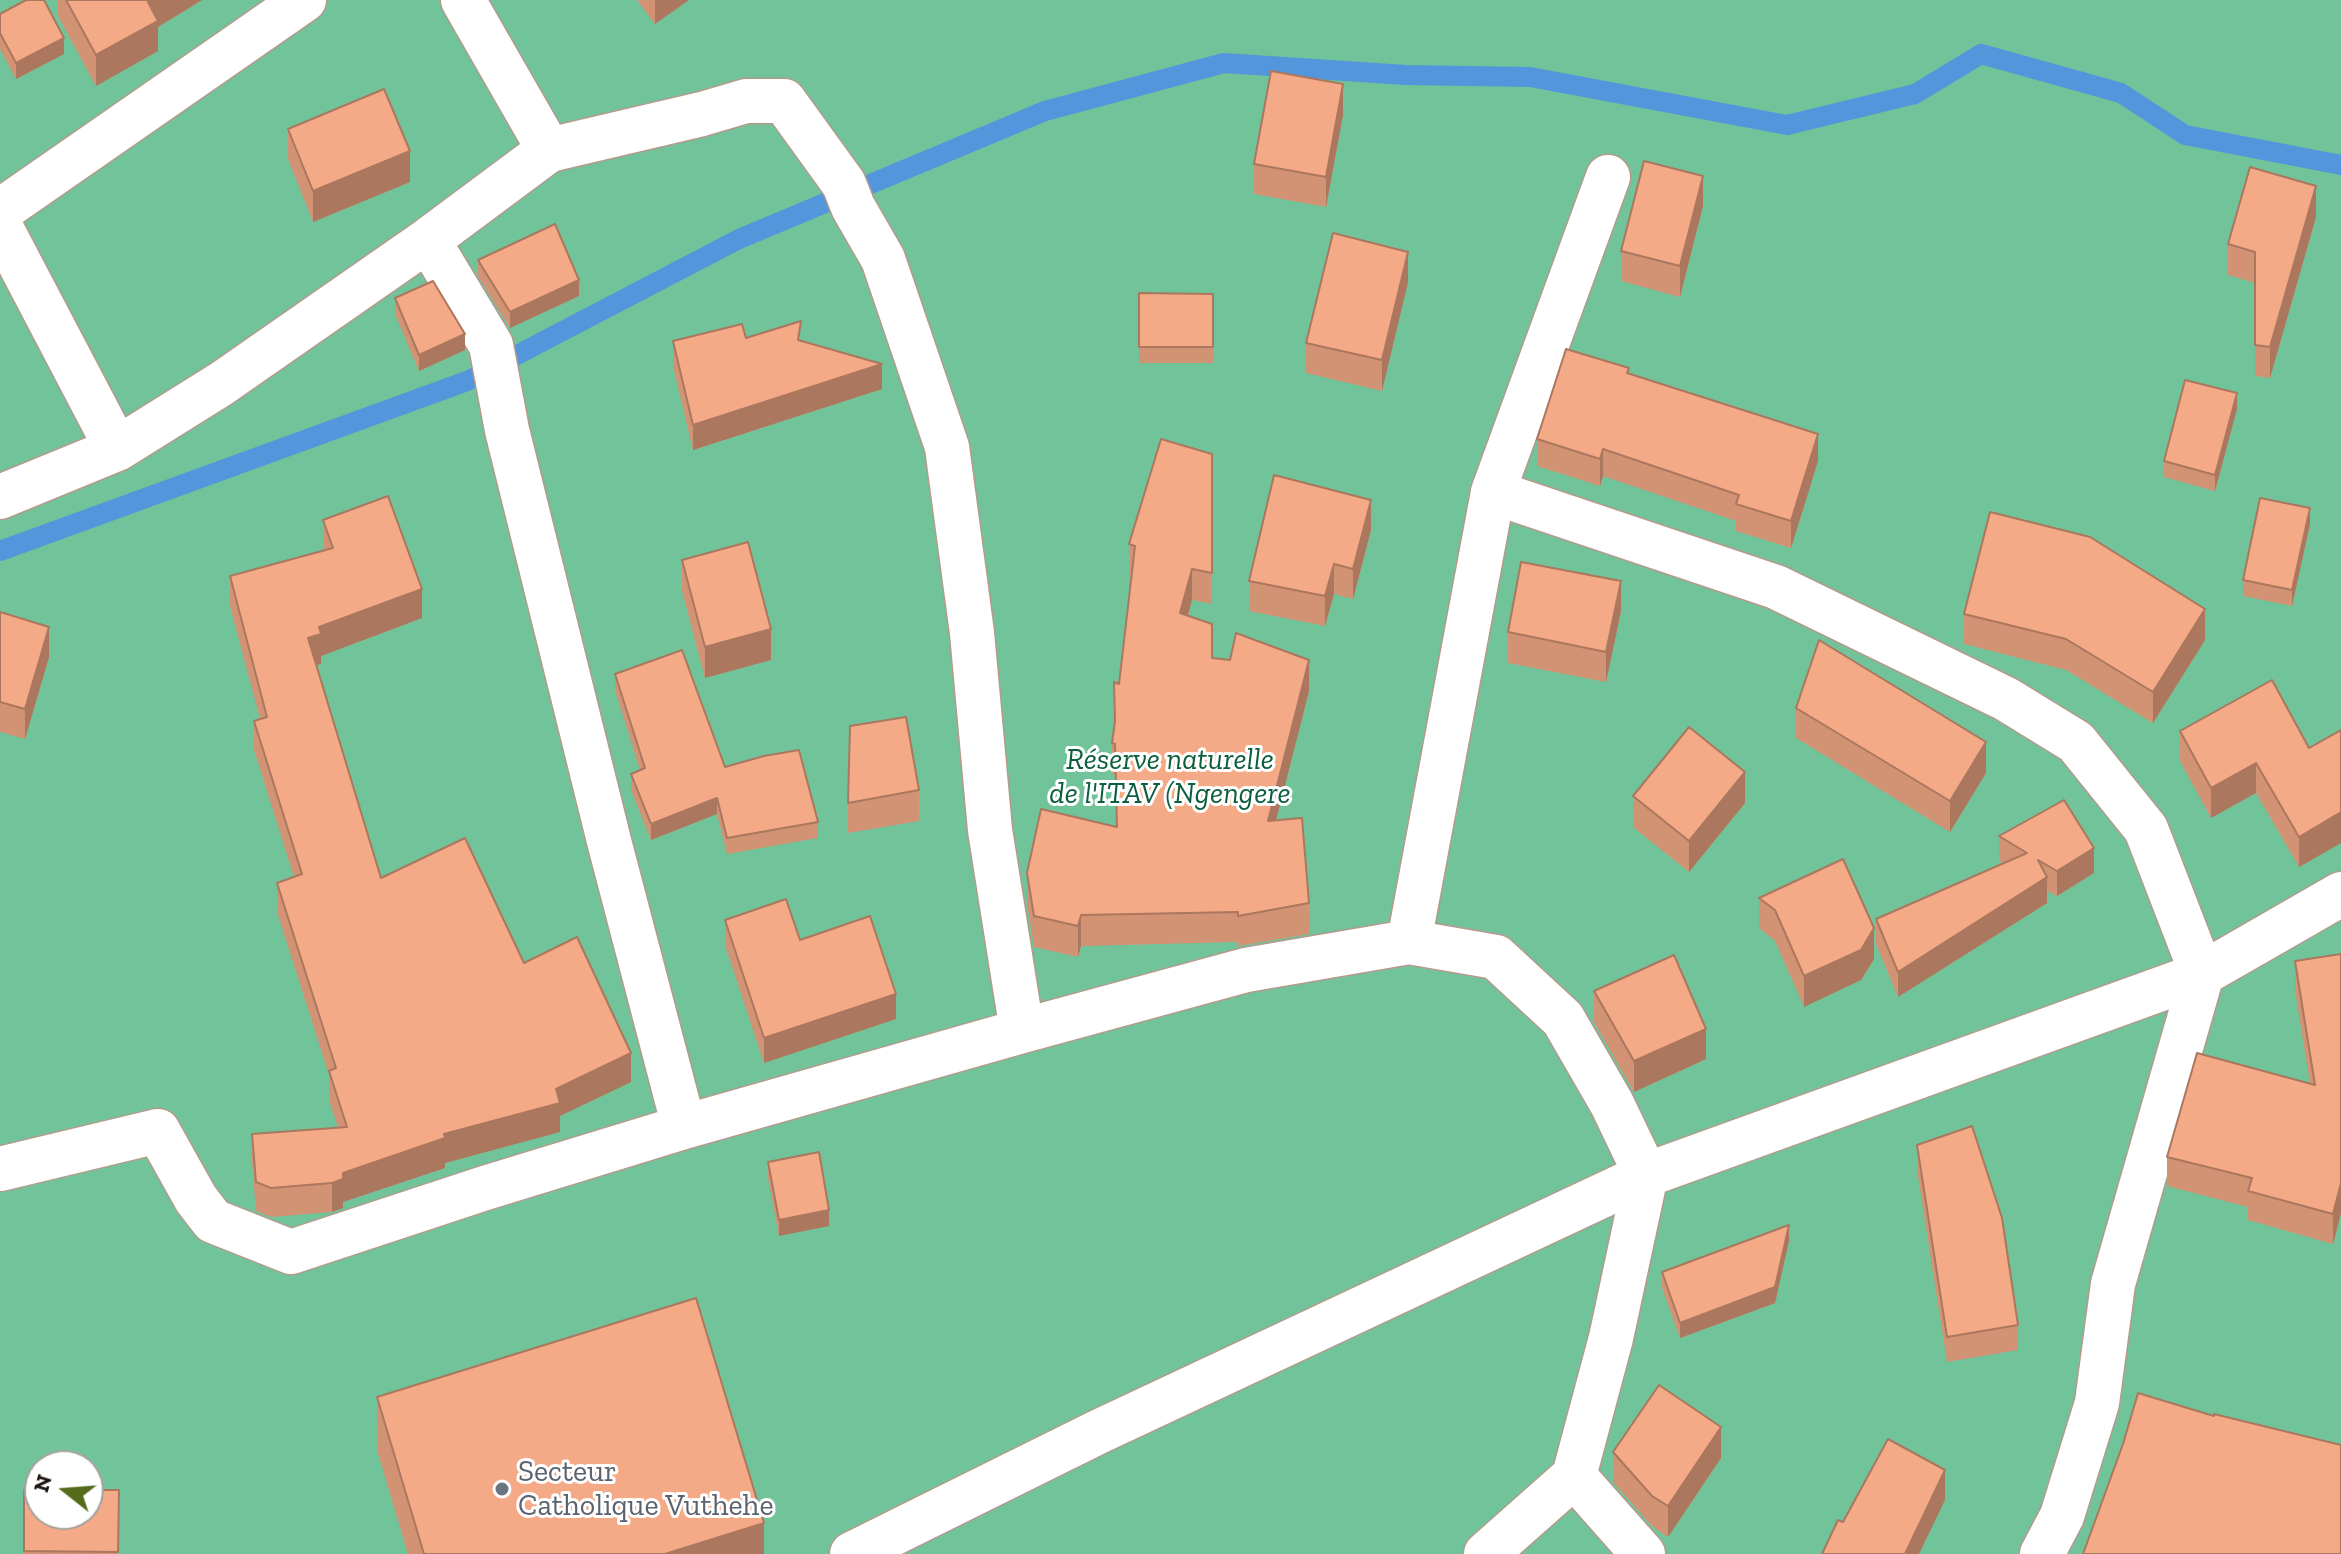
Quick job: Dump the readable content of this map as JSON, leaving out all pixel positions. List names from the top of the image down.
{
  "parks": ["Réserve naturelle de l'ITAV (Ngengere"],
  "places": ["Secteur Catholique Vuthehe"],
  "north": "left"
}
